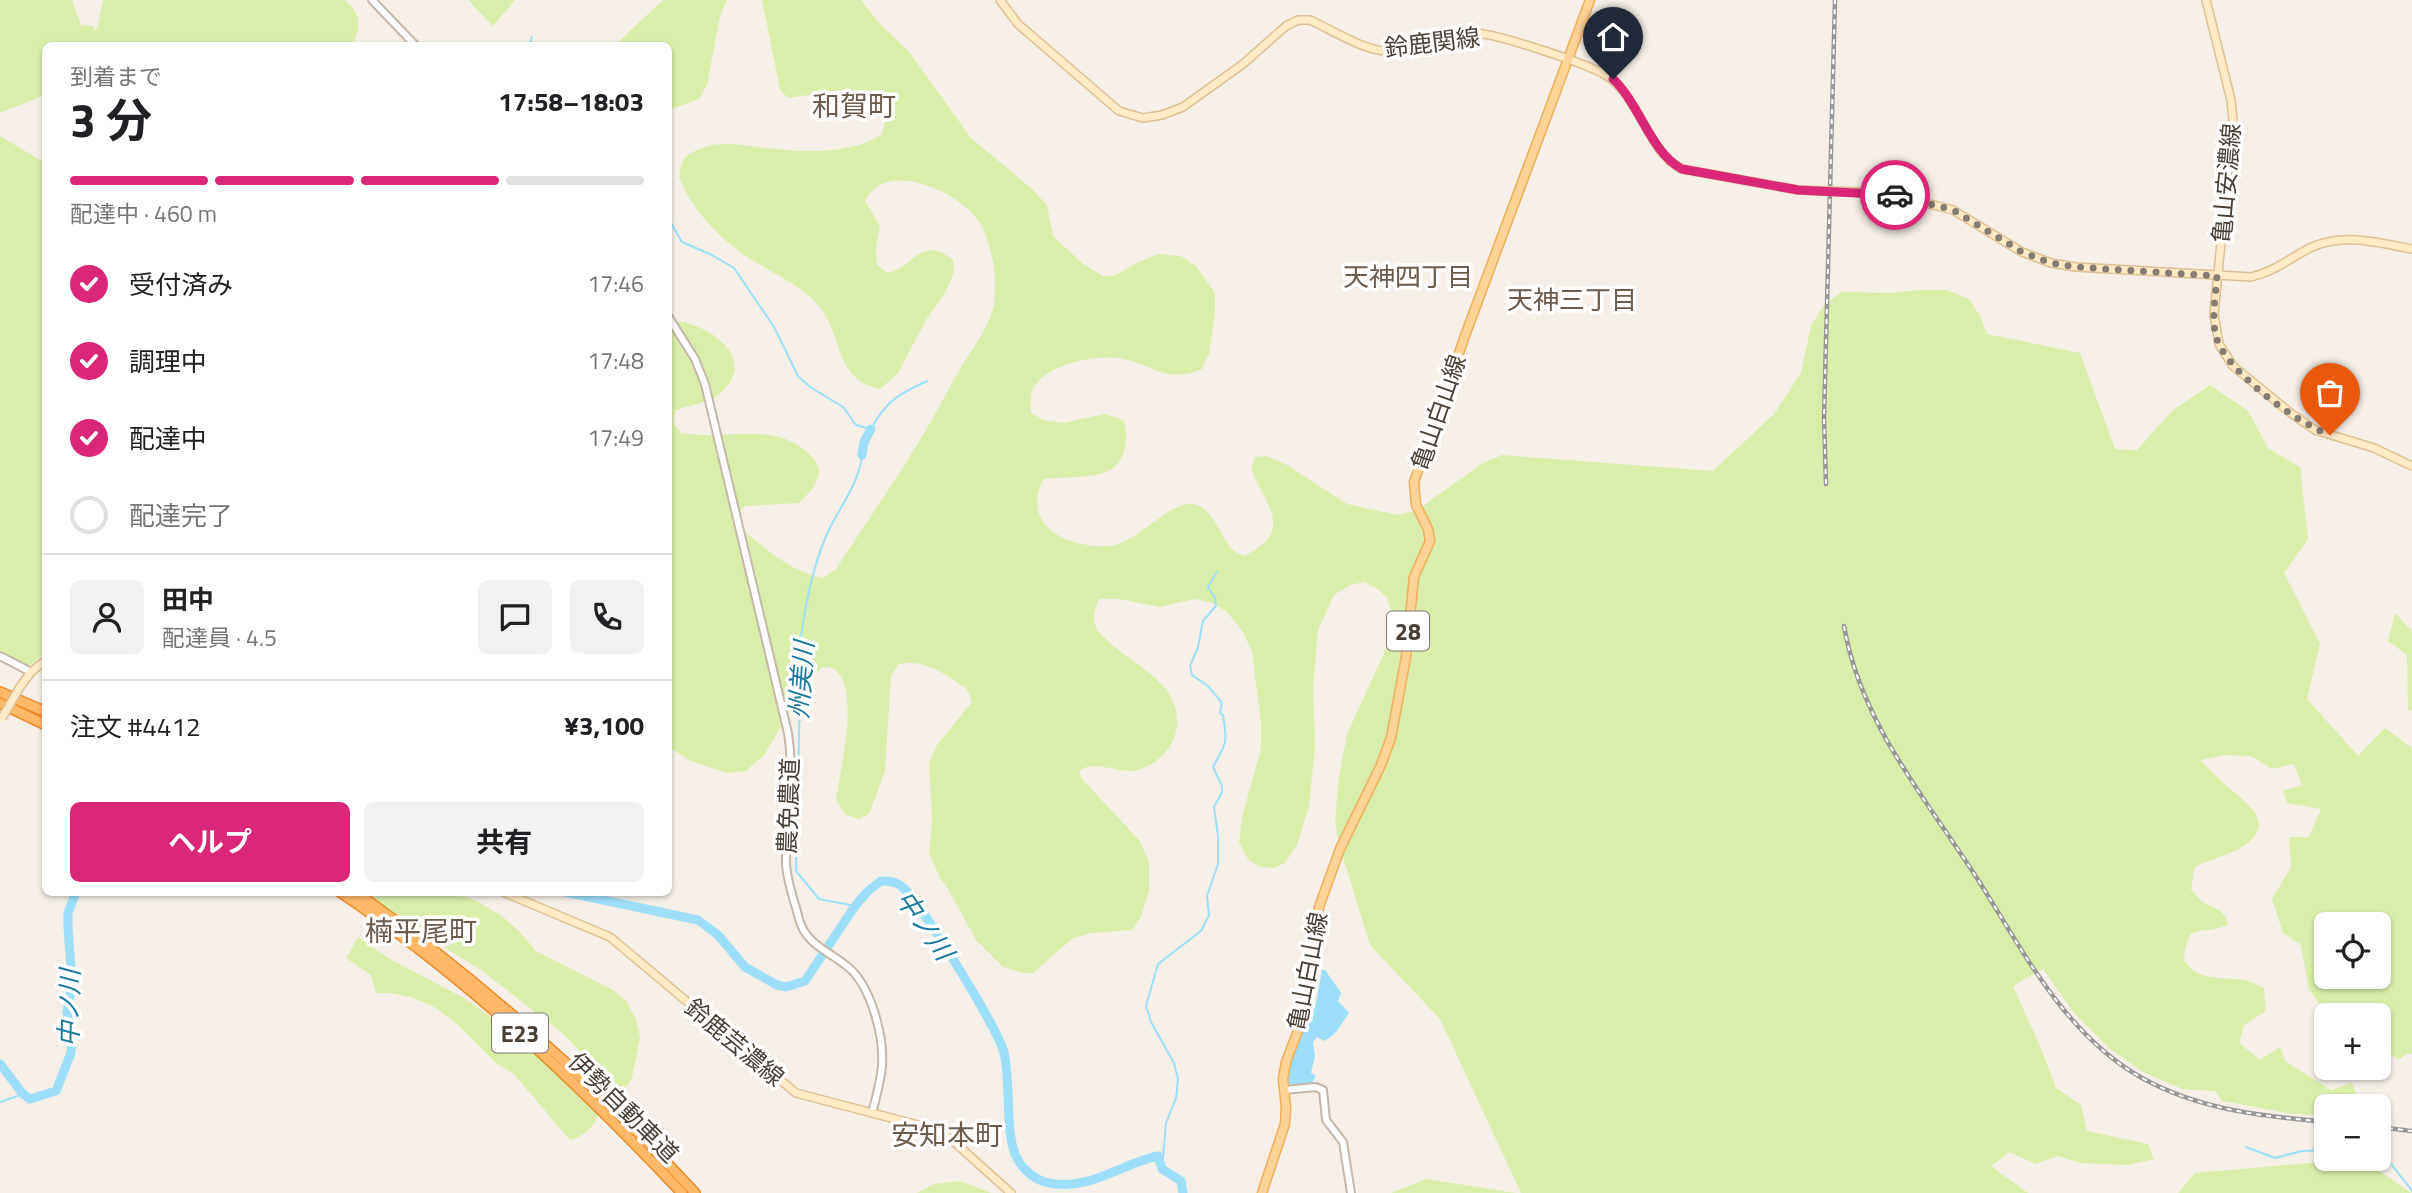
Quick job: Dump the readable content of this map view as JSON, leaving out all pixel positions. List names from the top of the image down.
{
  "streets": {
    "highway": ["E23", "伊勢自動車道"],
    "main road": [
      "鈴鹿関線",
      "亀山安濃線",
      "亀山白山線",
      "28",
      "鈴鹿芸濃線"
    ],
    "street": ["農免農道"]
  },
  "crossings": [
    ["鈴鹿関線", "亀山安濃線"],
    ["鈴鹿関線", "亀山白山線"],
    ["農免農道", "鈴鹿芸濃線"]
  ],
  "districts": [
    "和賀町",
    "天神四丁目",
    "天神三丁目",
    "楠平尾町",
    "安知本町"
  ],
  "water": ["州美川", "中ノ川"],
  "page": {
    "heading": ["3 分", "到着まで", "17:58–18:03"],
    "panel": [
      "田中",
      "配達員 · 4.5",
      "注文 #4412",
      "¥3,100"
    ],
    "bar": "配達中 · 460 m",
    "list": [
      ["受付済み", "17:46"],
      ["調理中", "17:48"],
      ["配達中", "17:49"],
      "配達完了"
    ],
    "buttons": ["ヘルプ", "共有"],
    "map_buttons": ["+", "−"]
  }
}
